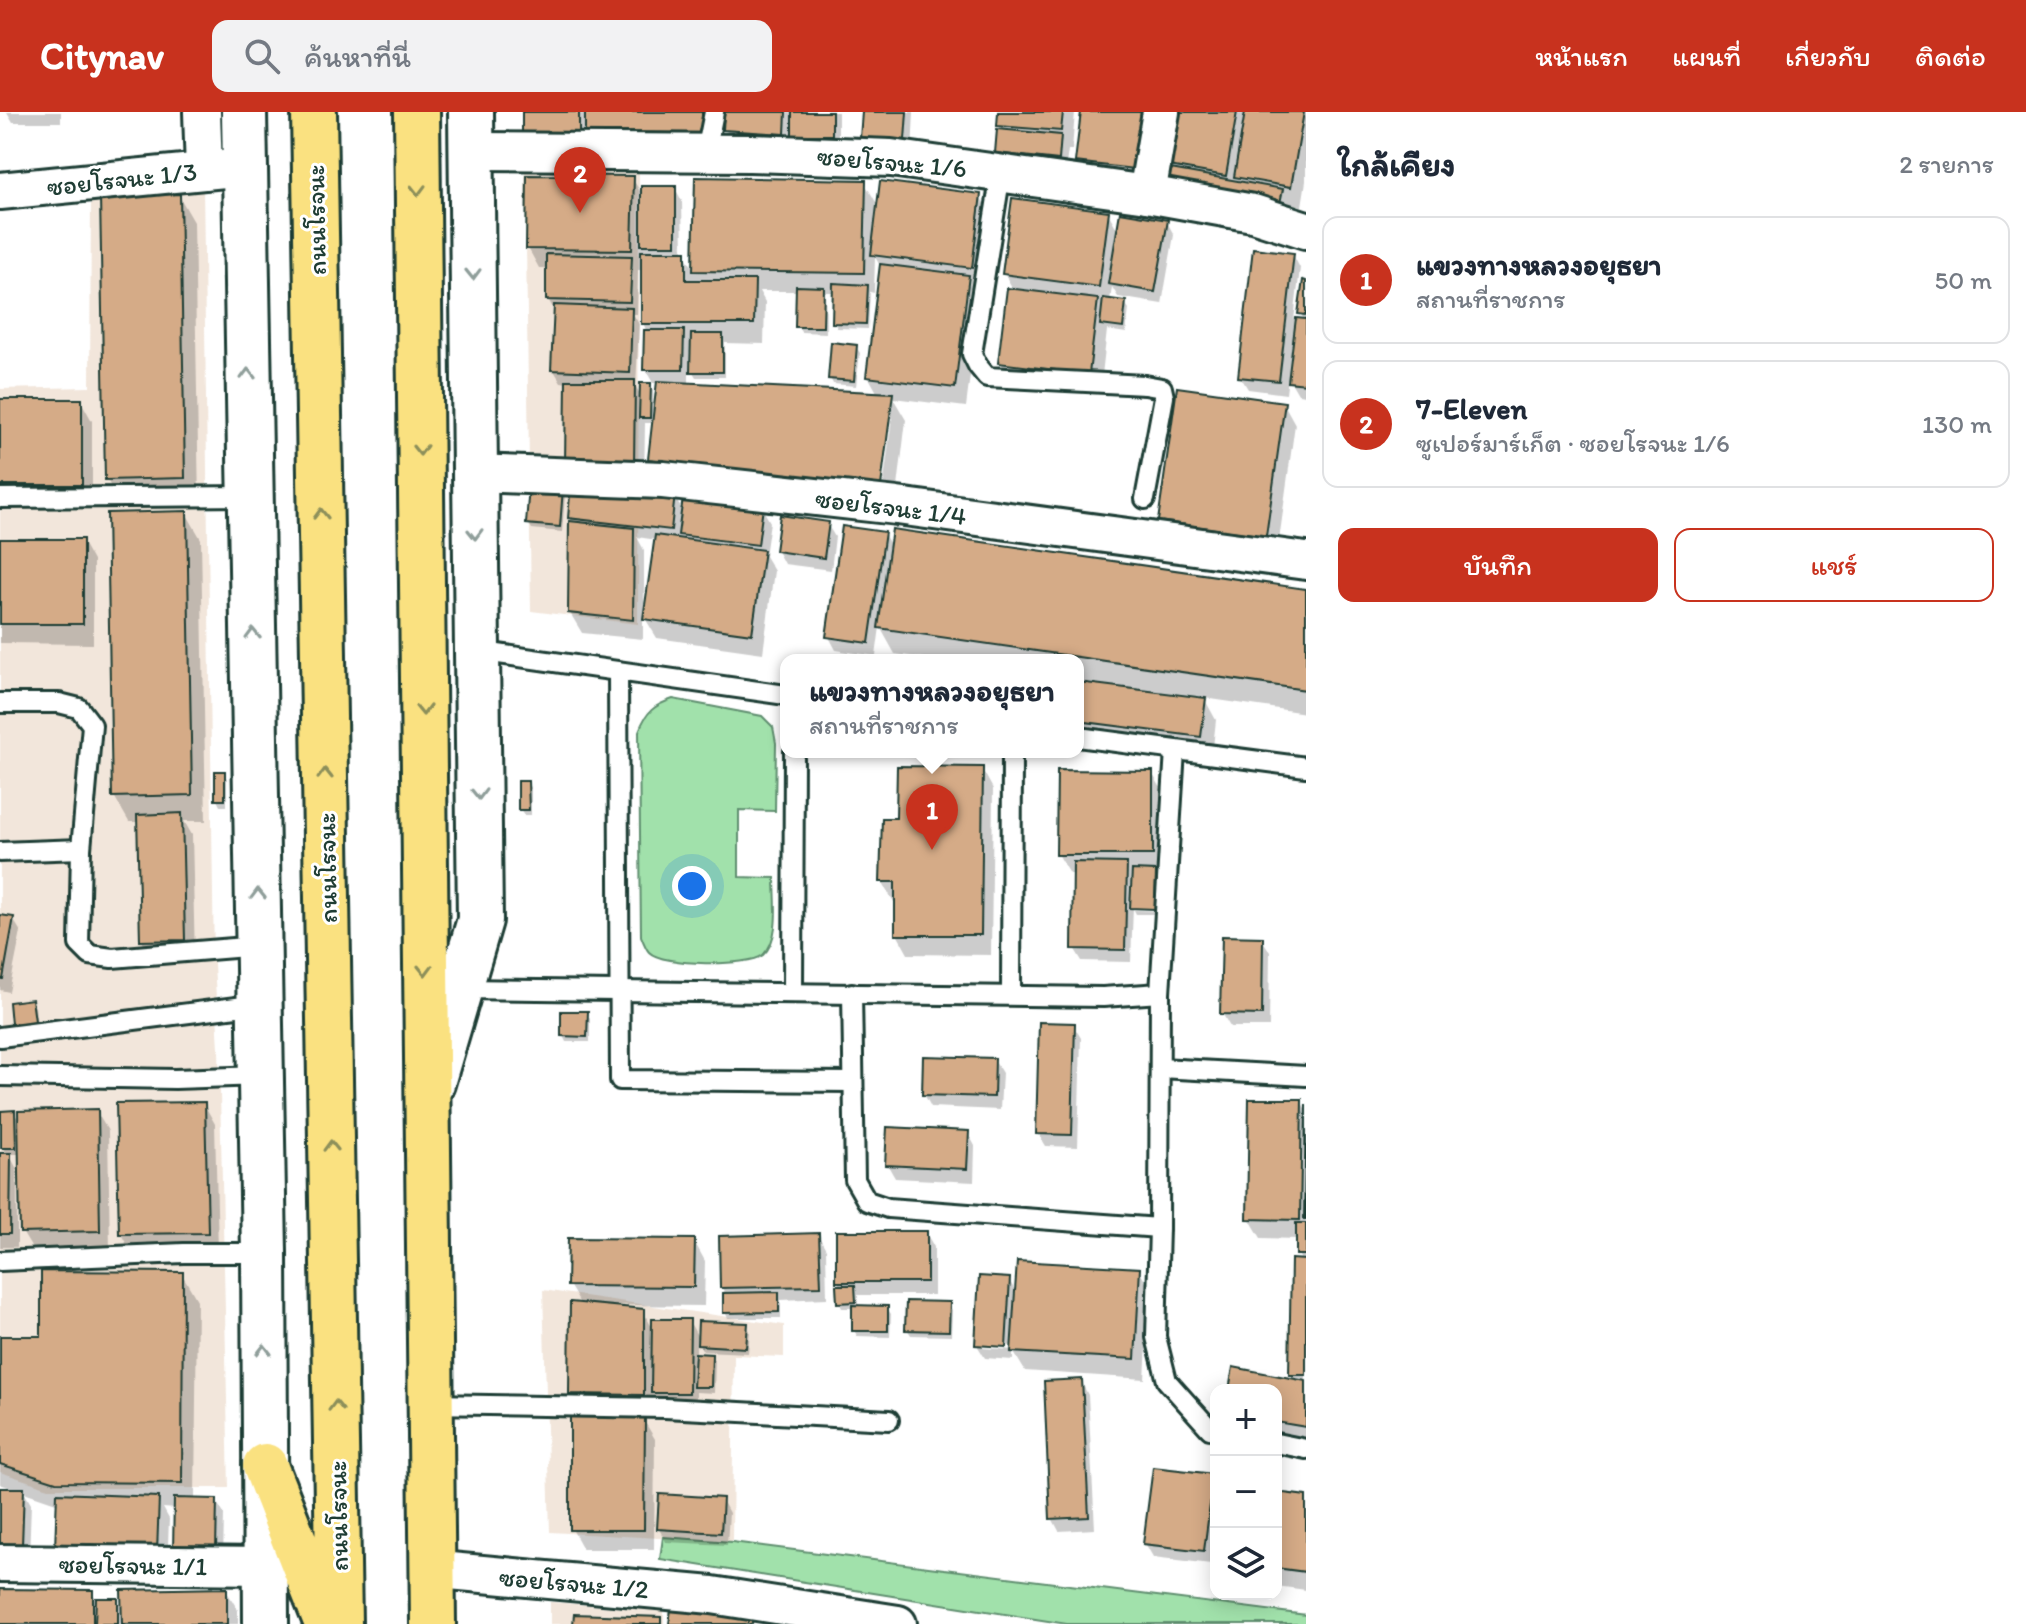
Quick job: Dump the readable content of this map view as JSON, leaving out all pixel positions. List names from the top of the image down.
{
  "streets": {
    "main road": ["ถนนโรจนะ"],
    "street": [
      "ซอยโรจนะ 1/6",
      "ซอยโรจนะ 1/3",
      "ซอยโรจนะ 1/4",
      "ซอยโรจนะ 1/1",
      "ซอยโรจนะ 1/2"
    ]
  },
  "page": {
    "header": "Citynav",
    "search": "ค้นหาที่นี่",
    "nav": [
      "หน้าแรก",
      "แผนที่",
      "เกี่ยวกับ",
      "ติดต่อ"
    ],
    "heading": ["ใกล้เคียง", "2 รายการ"],
    "pins": ["2", "1"],
    "list": [
      {
        "mark": "1",
        "name": "แขวงทางหลวงอยุธยา",
        "note": "สถานที่ราชการ",
        "value": "50 m"
      },
      {
        "mark": "2",
        "name": "7-Eleven",
        "note": "ซูเปอร์มาร์เก็ต · ซอยโรจนะ 1/6",
        "value": "130 m"
      }
    ],
    "buttons": ["บันทึก", "แชร์"],
    "popup": ["แขวงทางหลวงอยุธยา", "สถานที่ราชการ"],
    "map_buttons": ["+", "−"]
  }
}
